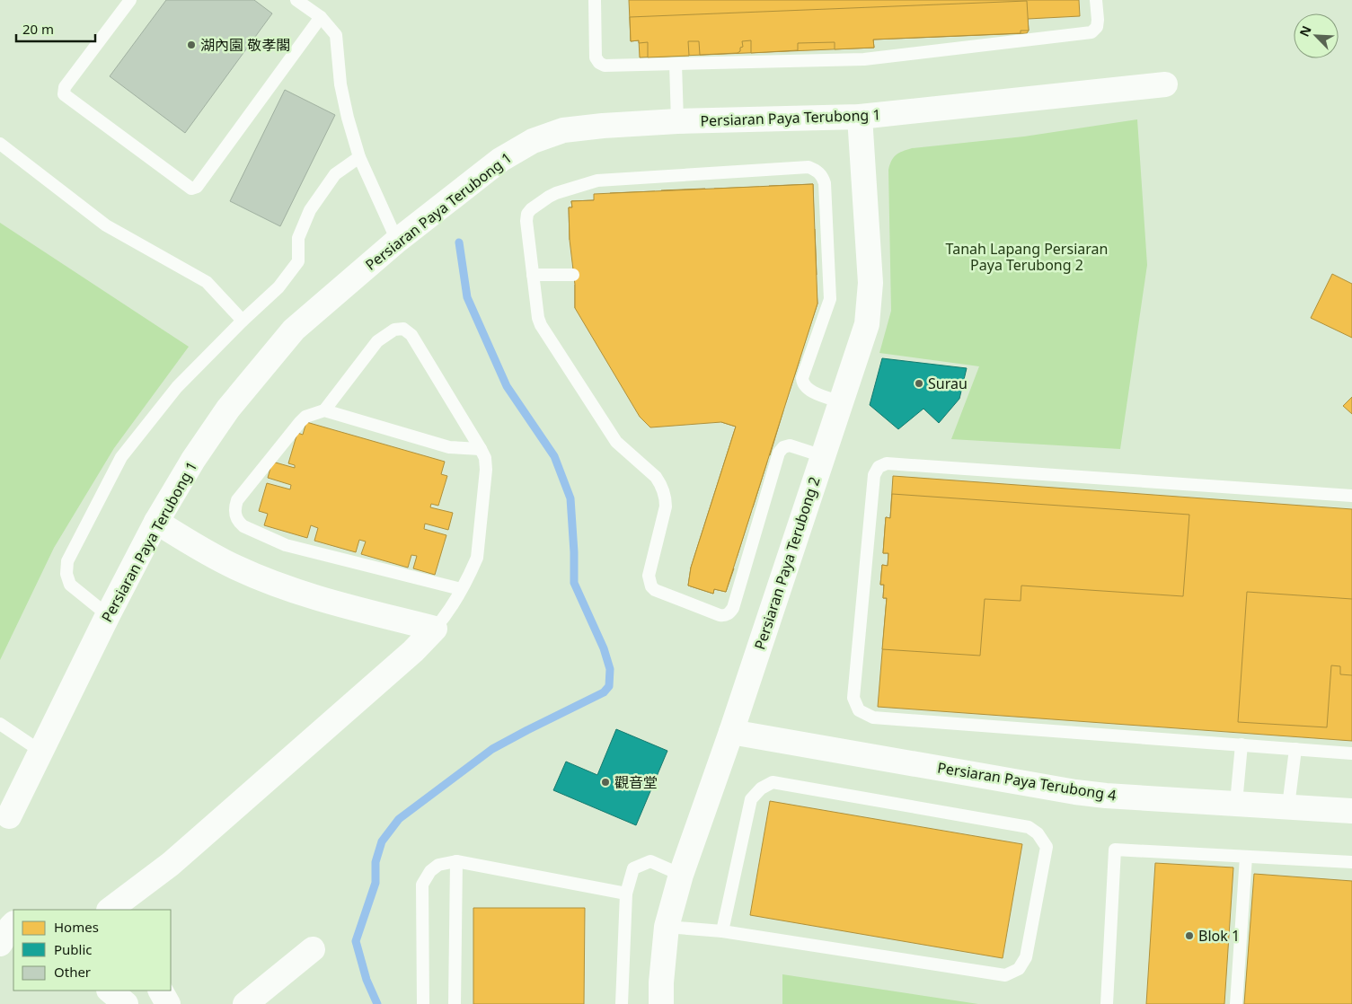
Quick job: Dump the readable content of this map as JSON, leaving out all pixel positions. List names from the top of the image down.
{
  "streets": {
    "street": ["Persiaran Paya Terubong 1", "Persiaran Paya Terubong 2", "Persiaran Paya Terubong 4"]
  },
  "crossings": [
    ["Persiaran Paya Terubong 1", "Persiaran Paya Terubong 2"],
    ["Persiaran Paya Terubong 2", "Persiaran Paya Terubong 4"]
  ],
  "parks": ["Tanah Lapang Persiaran Paya Terubong 2"],
  "places": [
    "湖內園 敬孝閣",
    "Surau",
    "觀音堂",
    "Blok 1"
  ],
  "legend": ["Homes", "Public", "Other"],
  "scale_bar": "20 m",
  "north": "top left"
}
